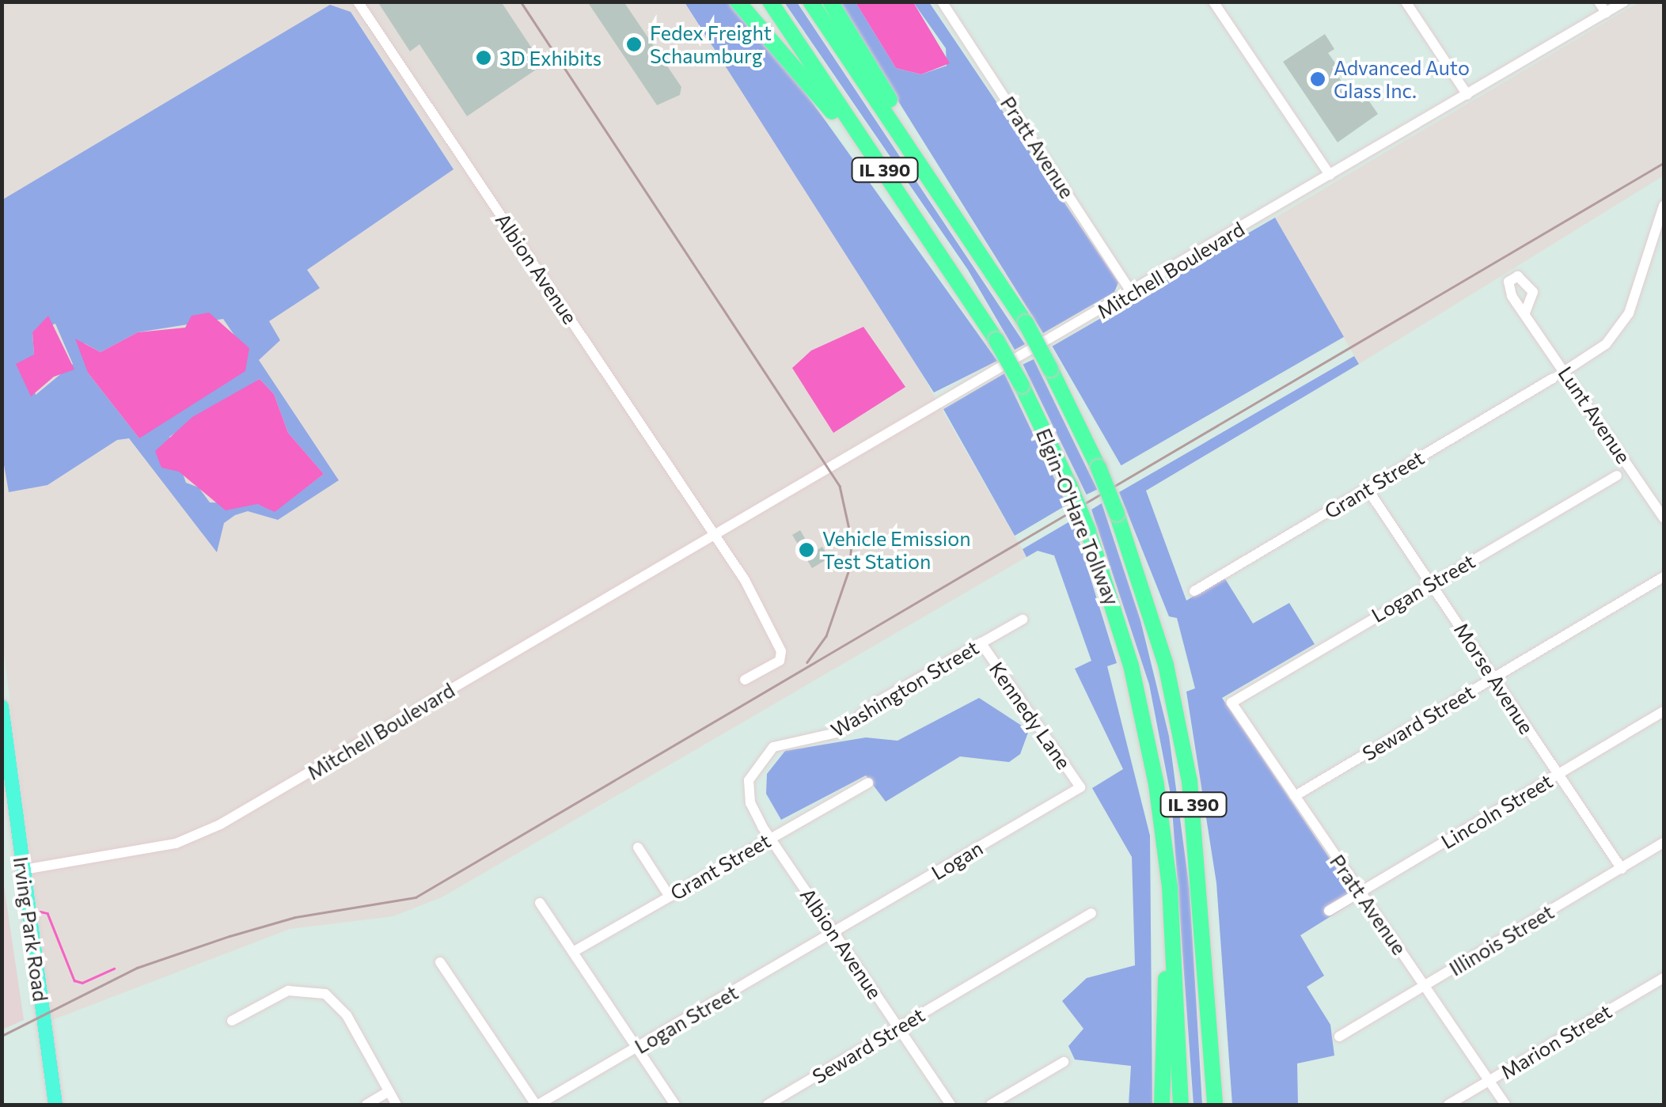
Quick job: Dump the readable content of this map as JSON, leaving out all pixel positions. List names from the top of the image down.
{
  "streets": {
    "highway": ["IL 390", "Elgin-O'Hare Tollway"],
    "main road": ["Irving Park Road"],
    "street": [
      "Pratt Avenue",
      "Albion Avenue",
      "Mitchell Boulevard",
      "Lunt Avenue",
      "Grant Street",
      "Logan Street",
      "Morse Avenue",
      "Washington Street",
      "Kennedy Lane",
      "Seward Street",
      "Lincoln Street",
      "Logan",
      "Illinois Street",
      "Marion Street"
    ]
  },
  "crossings": [
    ["Pratt Avenue", "Mitchell Boulevard"],
    ["Pratt Avenue", "Logan Street"],
    ["Pratt Avenue", "Seward Street"],
    ["Pratt Avenue", "Lincoln Street"],
    ["Pratt Avenue", "Illinois Street"],
    ["Pratt Avenue", "Marion Street"],
    ["Albion Avenue", "Mitchell Boulevard"],
    ["Albion Avenue", "Grant Street"],
    ["Albion Avenue", "Logan Street"],
    ["Albion Avenue", "Washington Street"],
    ["Albion Avenue", "Seward Street"],
    ["Albion Avenue", "Logan"],
    ["Mitchell Boulevard", "Irving Park Road"],
    ["Grant Street", "Morse Avenue"],
    ["Logan Street", "Morse Avenue"],
    ["Logan Street", "Logan"],
    ["Morse Avenue", "Seward Street"],
    ["Morse Avenue", "Lincoln Street"],
    ["Morse Avenue", "Illinois Street"],
    ["Washington Street", "Kennedy Lane"],
    ["Kennedy Lane", "Logan"]
  ],
  "places": [
    "Fedex Freight Schaumburg",
    "3D Exhibits",
    "Advanced Auto Glass Inc.",
    "Vehicle Emission Test Station"
  ]
}
